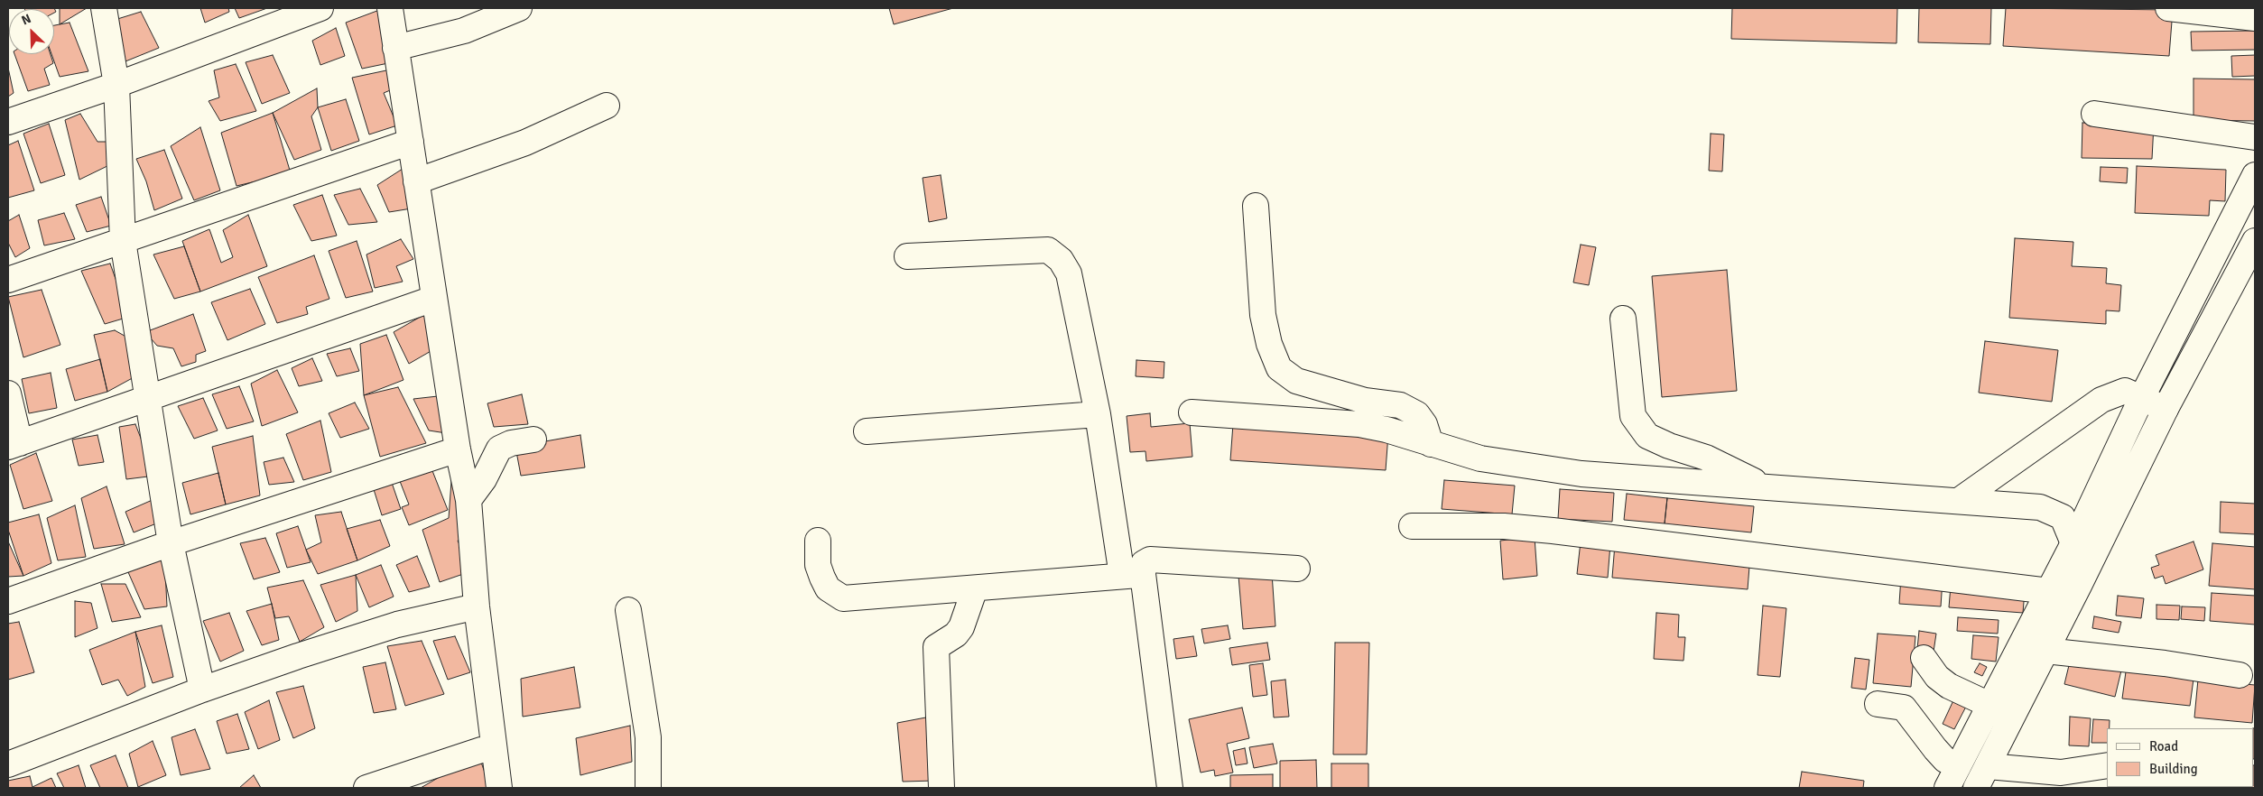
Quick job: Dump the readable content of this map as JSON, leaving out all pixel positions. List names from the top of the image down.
{
  "legend": ["Road", "Building"],
  "north": "top left"
}
